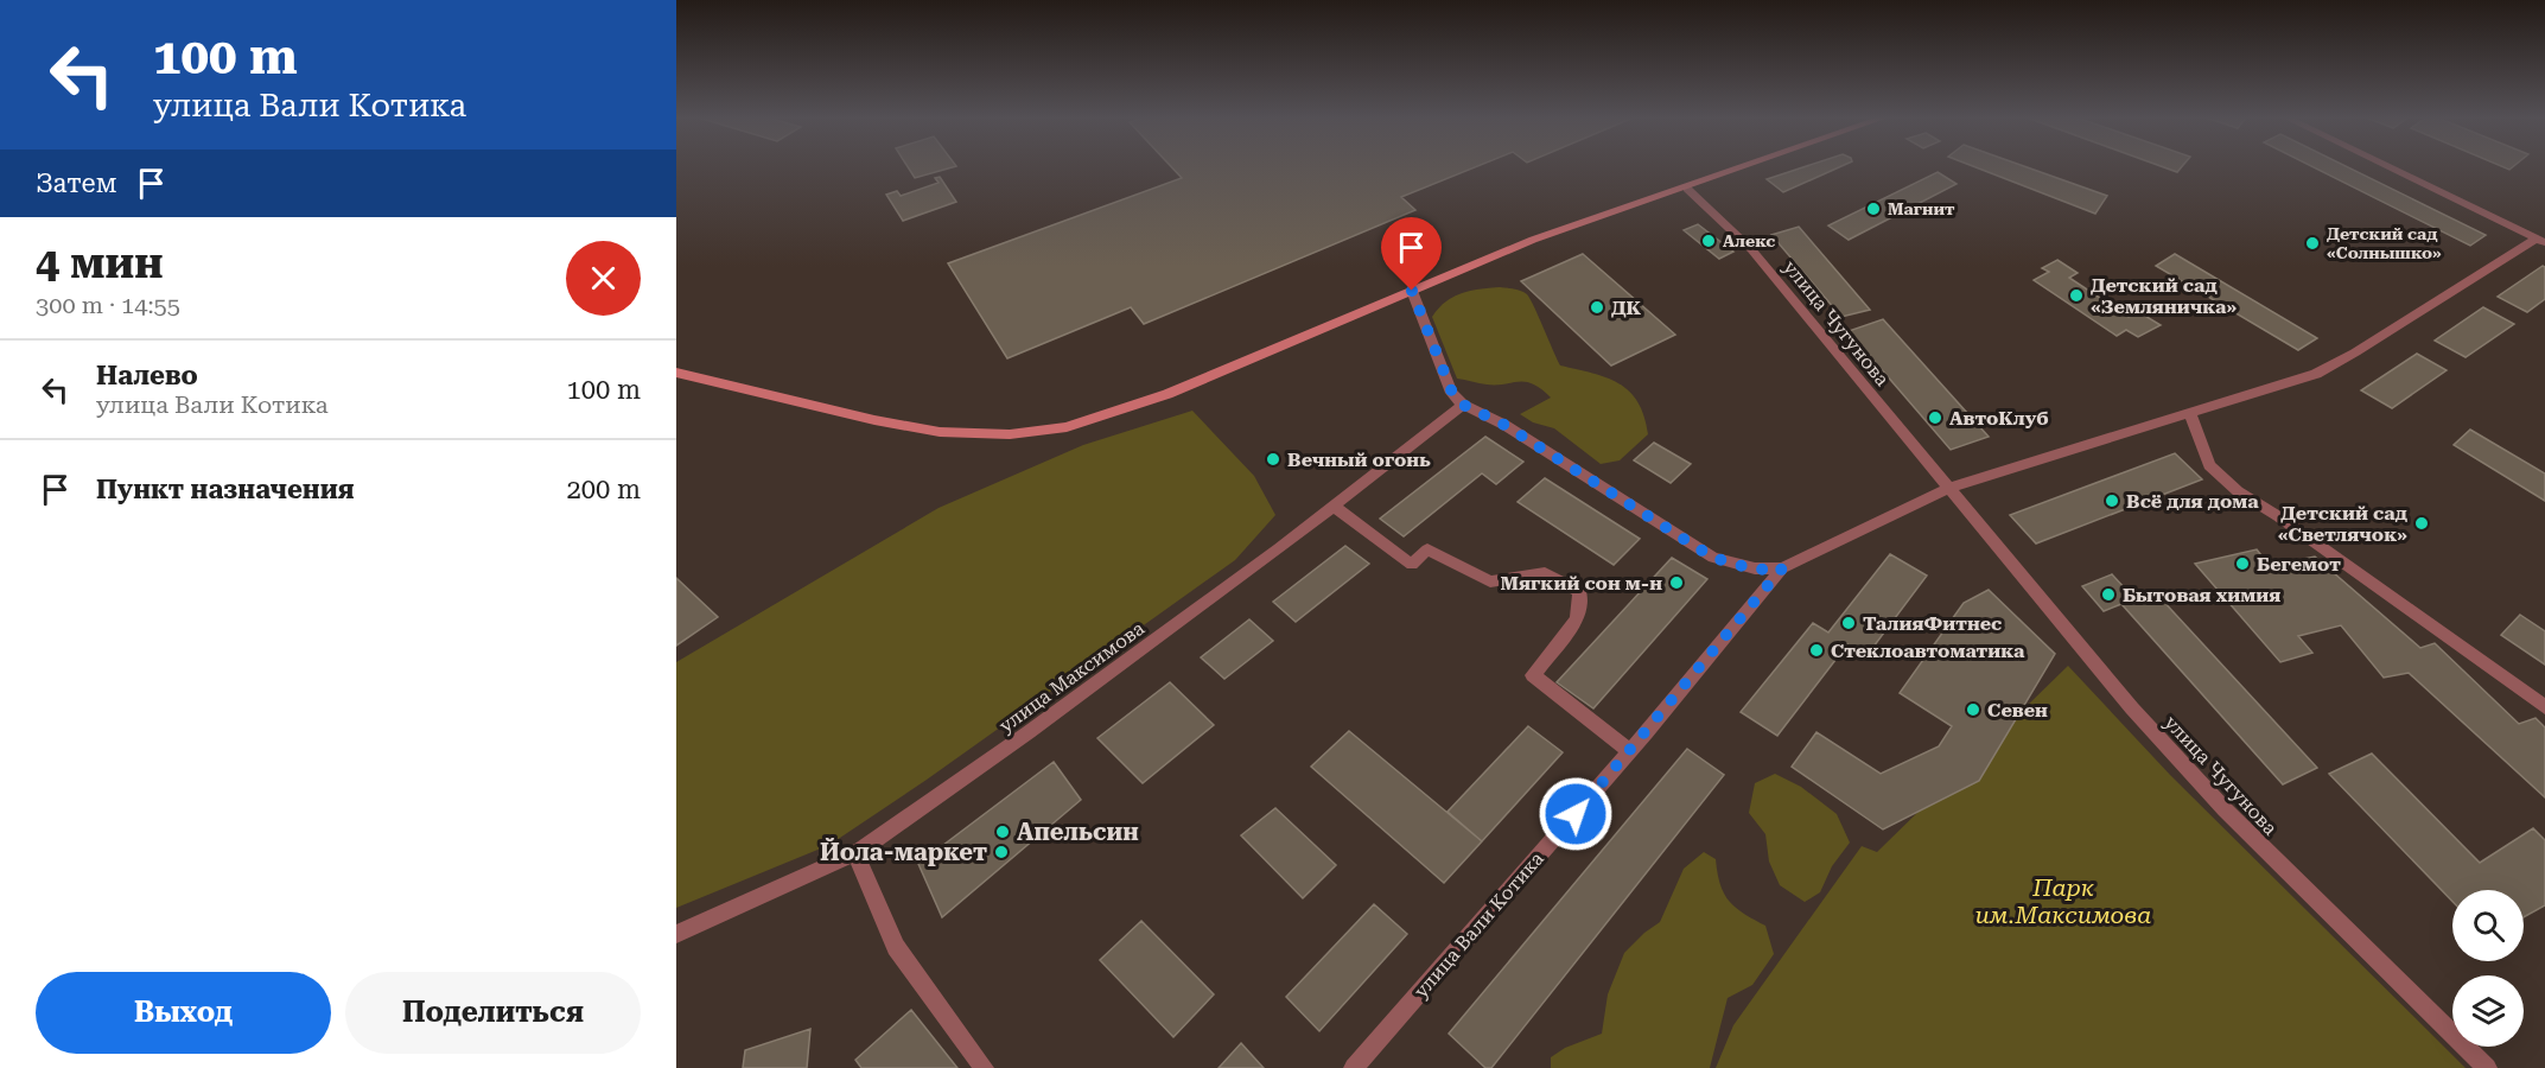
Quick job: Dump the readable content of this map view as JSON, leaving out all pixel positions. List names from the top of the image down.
{
  "streets": {
    "street": ["улица Чугунова", "улица Максимова", "улица Вали Котика"]
  },
  "parks": ["Парк им.Максимова"],
  "places": [
    "Магнит",
    "Алекс",
    "Детский сад «Солнышко»",
    "Детский сад «Земляничка»",
    "ДК",
    "АвтоКлуб",
    "Вечный огонь",
    "Всё для дома",
    "Детский сад «Светлячок»",
    "Бегемот",
    "Мягкий сон м-н",
    "Бытовая химия",
    "ТалияФитнес",
    "Стеклоавтоматика",
    "Севен",
    "Апельсин",
    "Йола-маркет"
  ],
  "page": {
    "turn": ["100 m", "улица Вали Котика"],
    "then": "Затем",
    "heading": ["4 мин", "300 m · 14:55"],
    "list": [
      {
        "name": "Налево",
        "note": "улица Вали Котика",
        "value": "100 m"
      },
      {
        "name": "Пункт назначения",
        "value": "200 m"
      }
    ],
    "buttons": ["Выход", "Поделиться"]
  }
}
